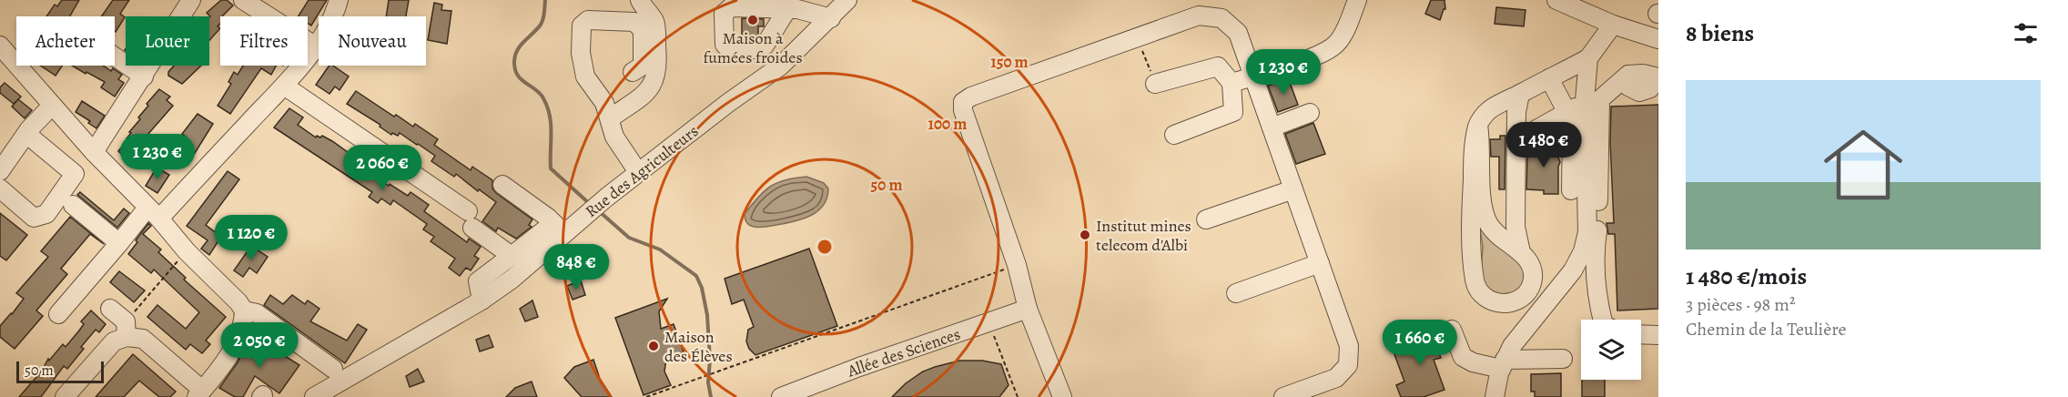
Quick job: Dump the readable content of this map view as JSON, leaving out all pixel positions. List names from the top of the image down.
{
  "streets": {
    "street": ["Rue des Agriculteurs", "Allée des Sciences"]
  },
  "places": ["Maison à fumées froides", "Institut mines telecom d'Albi", "Maison des Élèves"],
  "scale_bar": "50 m",
  "page": {
    "heading": "8 biens",
    "chip": [
      "Acheter",
      "Louer",
      "Filtres",
      "Nouveau"
    ],
    "price": [
      "1 230 €",
      "1 480 €",
      "1 230 €",
      "2 060 €",
      "1 120 €",
      "848 €",
      "1 660 €",
      "2 050 €"
    ],
    "list": [
      {
        "name": "1 480 €/mois",
        "note": "3 pièces · 98 m² · Chemin de la Teulière"
      }
    ],
    "scale": "50 m"
  },
  "rings": ["150 m", "100 m", "50 m"]
}
